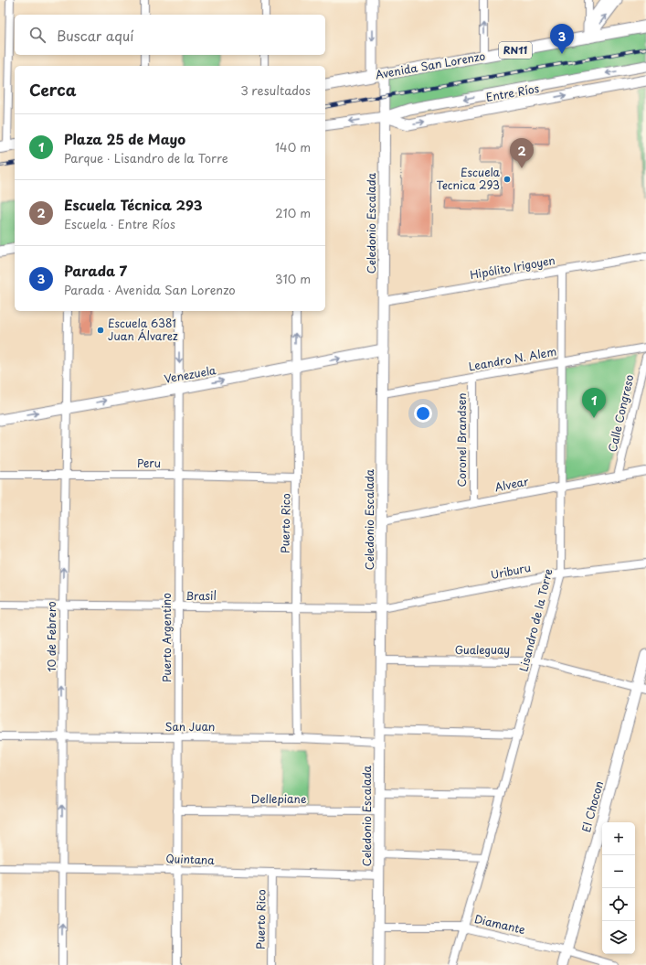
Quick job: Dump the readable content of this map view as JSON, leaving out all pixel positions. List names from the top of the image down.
{
  "streets": {
    "main road": ["RN11", "Avenida San Lorenzo"],
    "street": [
      "Entre Ríos",
      "Celedonio Escalada",
      "Hipólito Irigoyen",
      "Leandro N. Alem",
      "Venezuela",
      "Calle Congreso",
      "Coronel Brandsen",
      "Peru",
      "Alvear",
      "Puerto Rico",
      "Uriburu",
      "Brasil",
      "Lisandro de la Torre",
      "10 de Febrero",
      "Puerto Argentino",
      "Gualeguay",
      "San Juan",
      "Dellepiane",
      "El Chocon",
      "Quintana",
      "Diamante"
    ]
  },
  "crossings": [
    ["Avenida San Lorenzo", "Celedonio Escalada"],
    ["Entre Ríos", "Celedonio Escalada"],
    ["Celedonio Escalada", "Hipólito Irigoyen"],
    ["Celedonio Escalada", "Leandro N. Alem"],
    ["Celedonio Escalada", "Venezuela"],
    ["Celedonio Escalada", "Alvear"],
    ["Celedonio Escalada", "Uriburu"],
    ["Celedonio Escalada", "Brasil"],
    ["Celedonio Escalada", "Gualeguay"],
    ["Celedonio Escalada", "San Juan"],
    ["Celedonio Escalada", "Dellepiane"],
    ["Celedonio Escalada", "Quintana"],
    ["Celedonio Escalada", "Diamante"],
    ["Hipólito Irigoyen", "Lisandro de la Torre"],
    ["Leandro N. Alem", "Coronel Brandsen"],
    ["Leandro N. Alem", "Lisandro de la Torre"],
    ["Venezuela", "Puerto Rico"],
    ["Venezuela", "10 de Febrero"],
    ["Venezuela", "Puerto Argentino"],
    ["Calle Congreso", "Alvear"],
    ["Coronel Brandsen", "Alvear"],
    ["Peru", "Puerto Rico"],
    ["Peru", "10 de Febrero"],
    ["Peru", "Puerto Argentino"],
    ["Alvear", "Lisandro de la Torre"],
    ["Puerto Rico", "Brasil"],
    ["Puerto Rico", "San Juan"],
    ["Puerto Rico", "Quintana"],
    ["Uriburu", "Brasil"],
    ["Uriburu", "Lisandro de la Torre"],
    ["Brasil", "10 de Febrero"],
    ["Brasil", "Puerto Argentino"],
    ["Lisandro de la Torre", "Gualeguay"],
    ["Lisandro de la Torre", "Diamante"],
    ["10 de Febrero", "San Juan"],
    ["10 de Febrero", "Quintana"],
    ["Puerto Argentino", "San Juan"],
    ["Puerto Argentino", "Dellepiane"],
    ["Puerto Argentino", "Quintana"],
    ["Gualeguay", "El Chocon"],
    ["El Chocon", "Diamante"]
  ],
  "one_way": ["Venezuela", "10 de Febrero"],
  "places": ["Escuela Tecnica 293", "Escuela 6381 Juan Álvarez"],
  "page": {
    "search": "Buscar aquí",
    "pins": ["3", "2", "1"],
    "heading": ["Cerca", "3 resultados"],
    "list": [
      {
        "mark": "1",
        "name": "Plaza 25 de Mayo",
        "note": "Parque · Lisandro de la Torre",
        "value": "140 m"
      },
      {
        "mark": "2",
        "name": "Escuela Técnica 293",
        "note": "Escuela · Entre Ríos",
        "value": "210 m"
      },
      {
        "mark": "3",
        "name": "Parada 7",
        "note": "Parada · Avenida San Lorenzo",
        "value": "310 m"
      }
    ],
    "map_buttons": ["+", "−"]
  }
}
